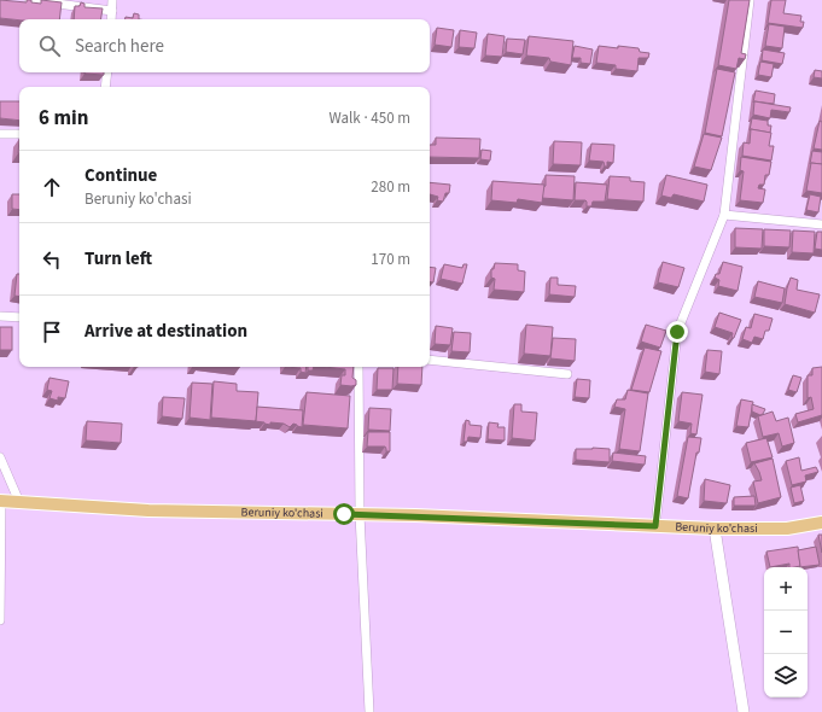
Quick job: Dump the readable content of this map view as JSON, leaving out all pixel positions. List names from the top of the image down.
{
  "streets": {
    "main road": ["Beruniy ko'chasi"]
  },
  "page": {
    "search": "Search here",
    "heading": ["6 min", "Walk · 450 m"],
    "list": [
      ["Continue", "Beruniy ko'chasi", "280 m"],
      ["Turn left", "170 m"],
      "Arrive at destination"
    ],
    "map_buttons": ["+", "−"]
  }
}
